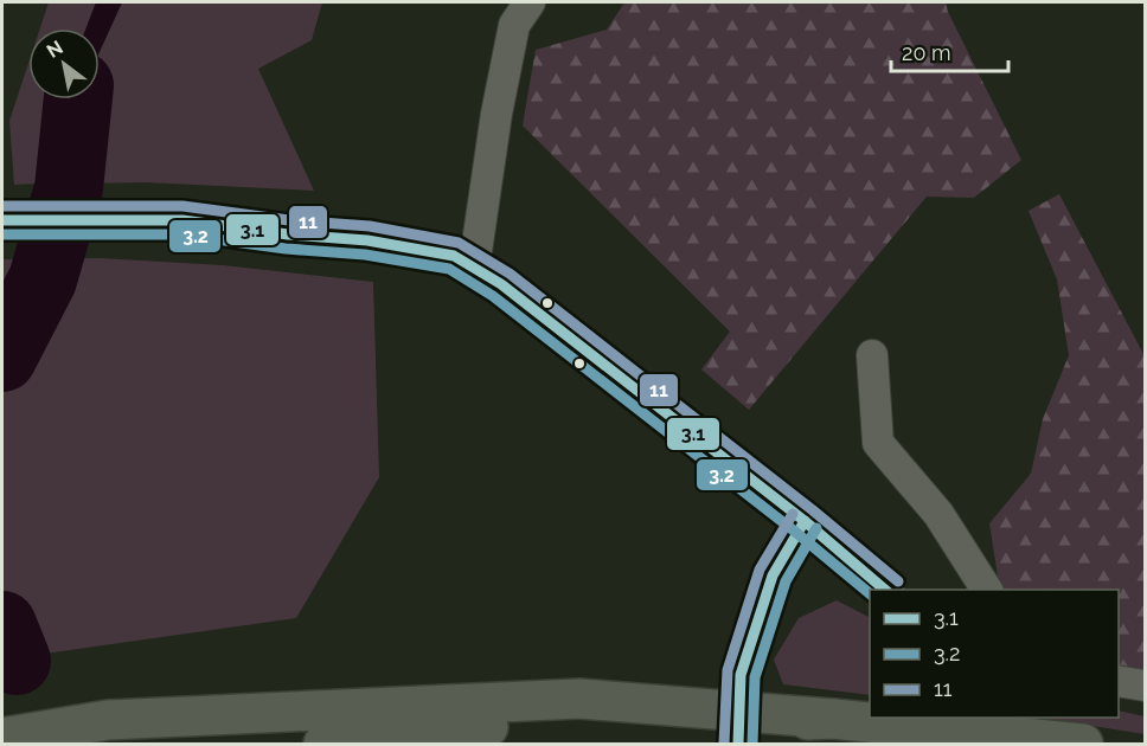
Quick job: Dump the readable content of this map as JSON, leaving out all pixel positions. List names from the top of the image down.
{
  "lines": ["transit line 11", "transit line 3.1", "transit line 3.2"],
  "legend": ["3.1", "3.2", "11"],
  "scale_bar": "20 m",
  "north": "top left"
}
